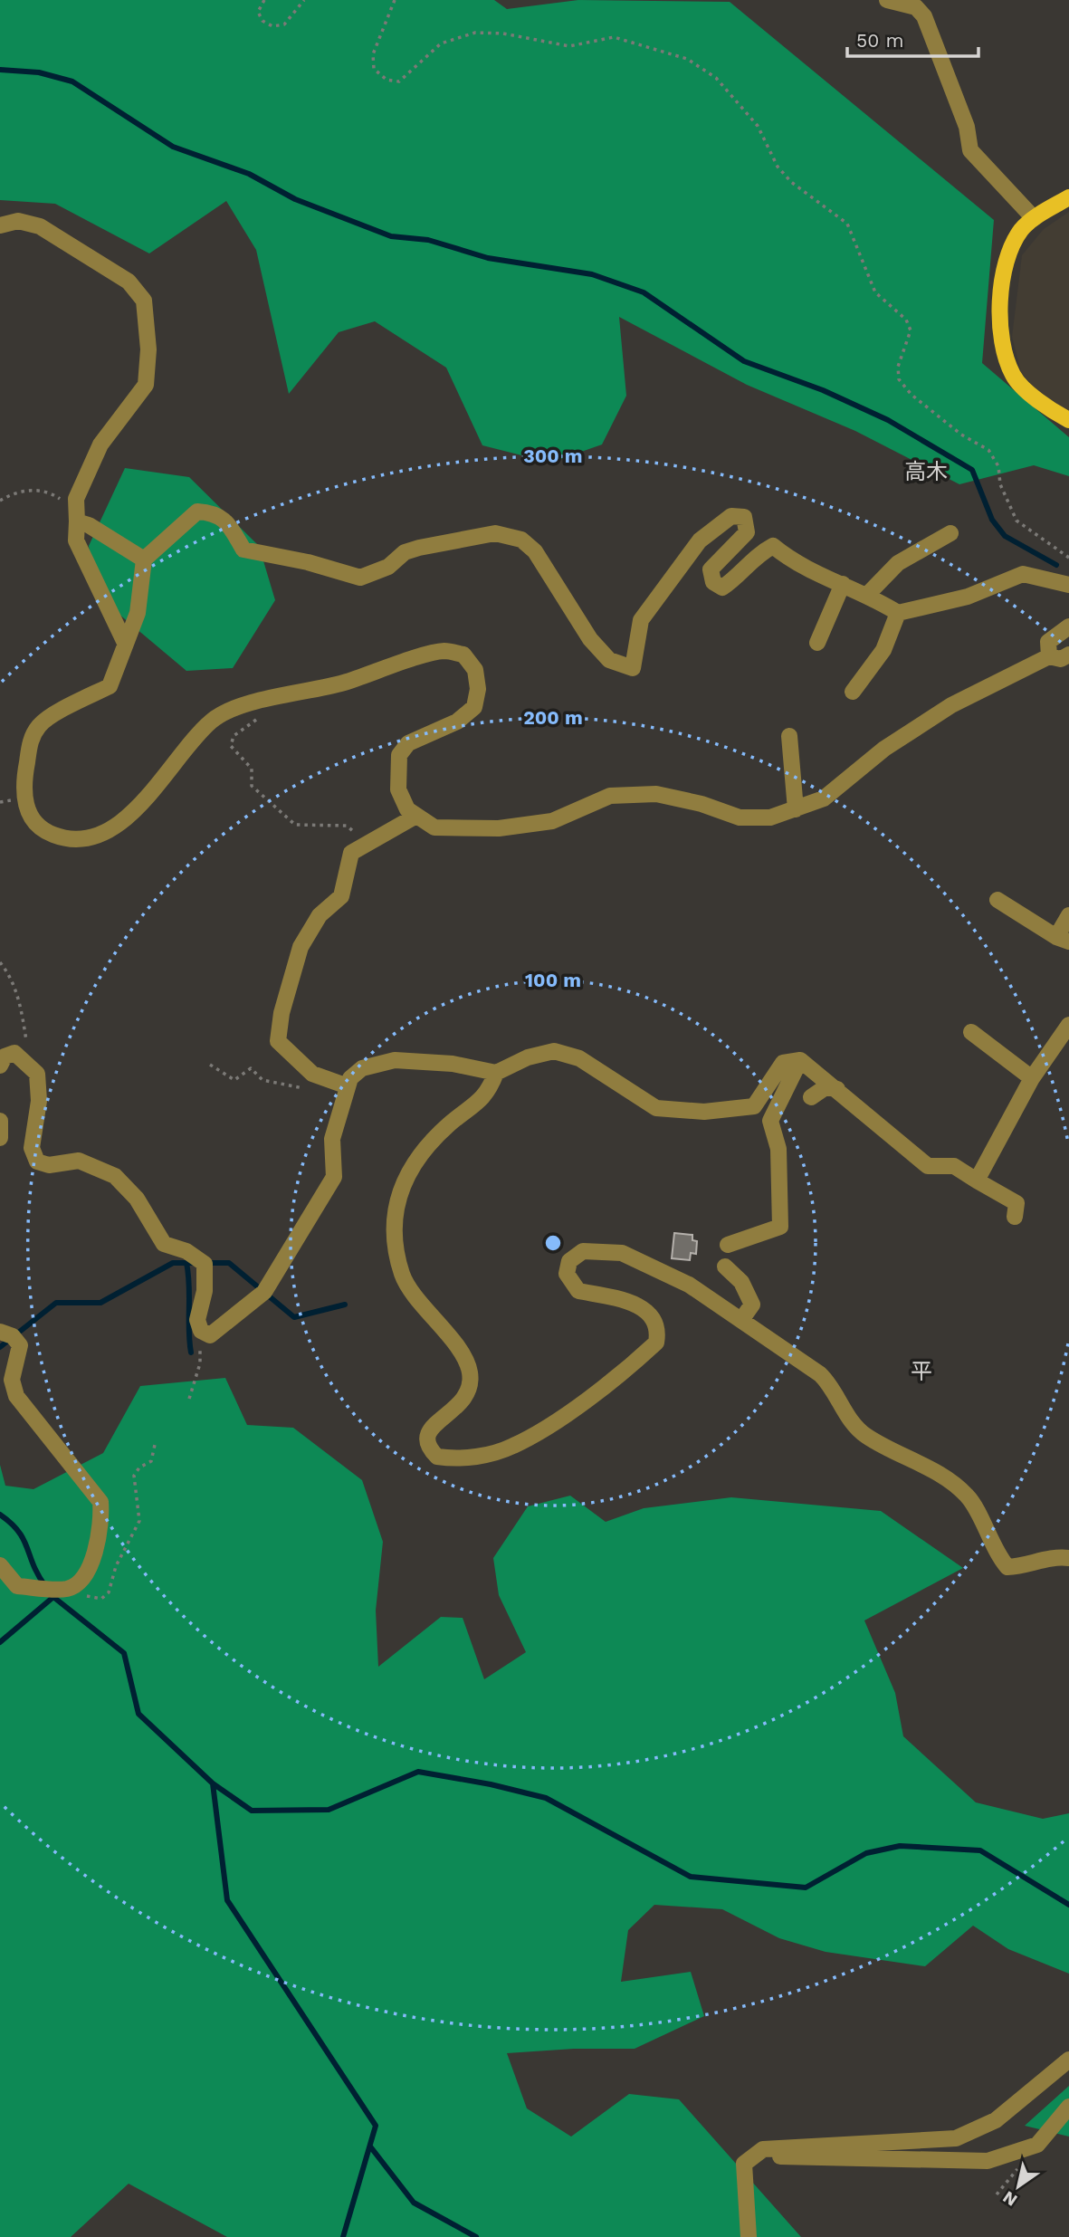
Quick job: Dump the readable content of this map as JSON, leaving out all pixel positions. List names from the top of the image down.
{
  "districts": ["高木", "平"],
  "scale_bar": "50 m",
  "north": "bottom left",
  "rings": ["300 m", "200 m", "100 m"]
}
